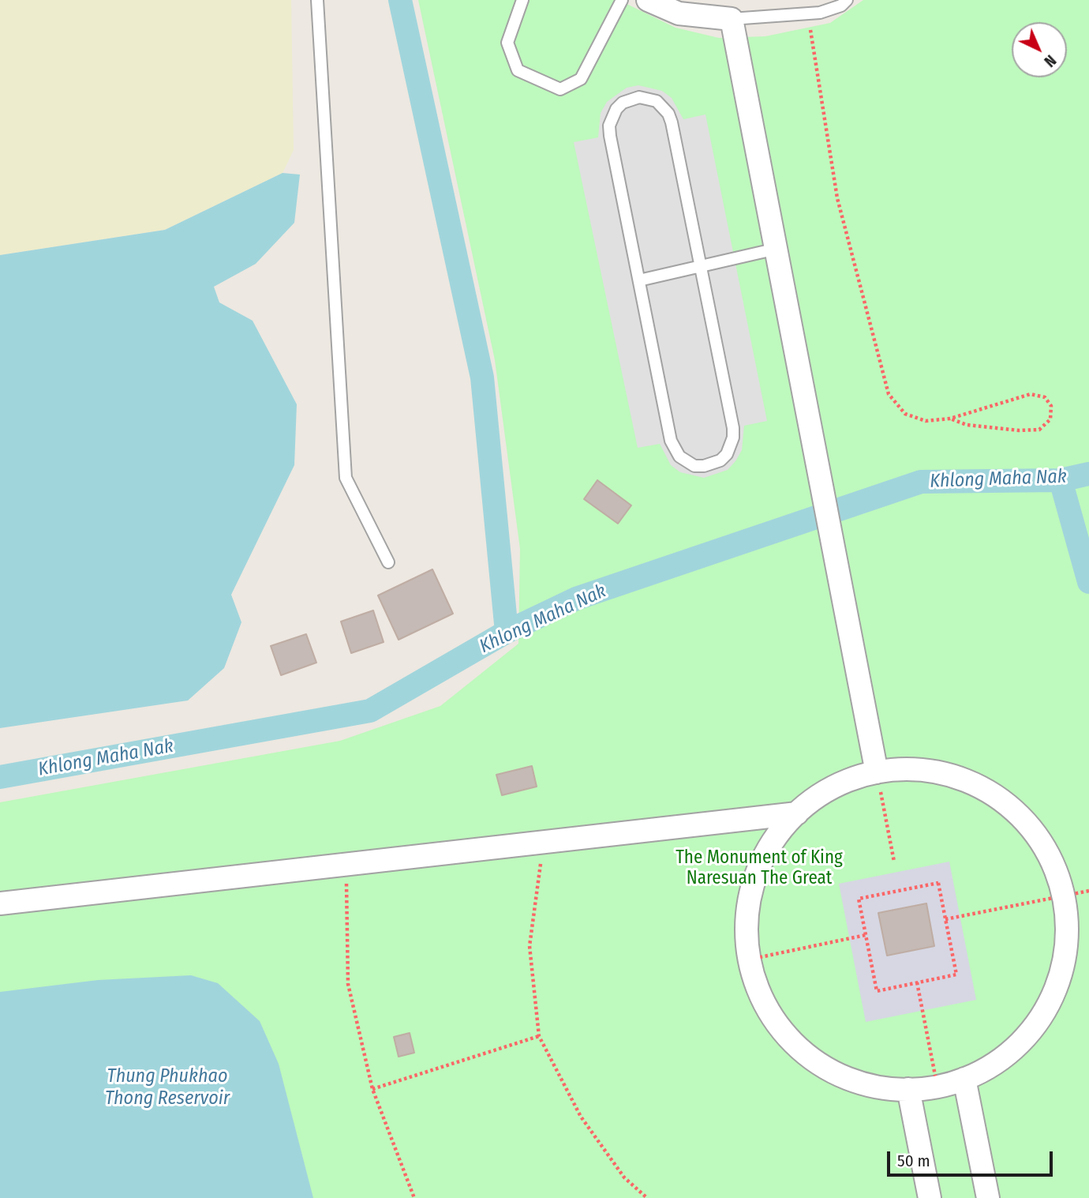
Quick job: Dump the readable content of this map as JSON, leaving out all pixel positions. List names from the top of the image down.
{
  "water": ["Khlong Maha Nak", "Thung Phukhao Thong Reservoir"],
  "parks": ["The Monument of King Naresuan The Great"],
  "scale_bar": "50 m",
  "north": "bottom right"
}
